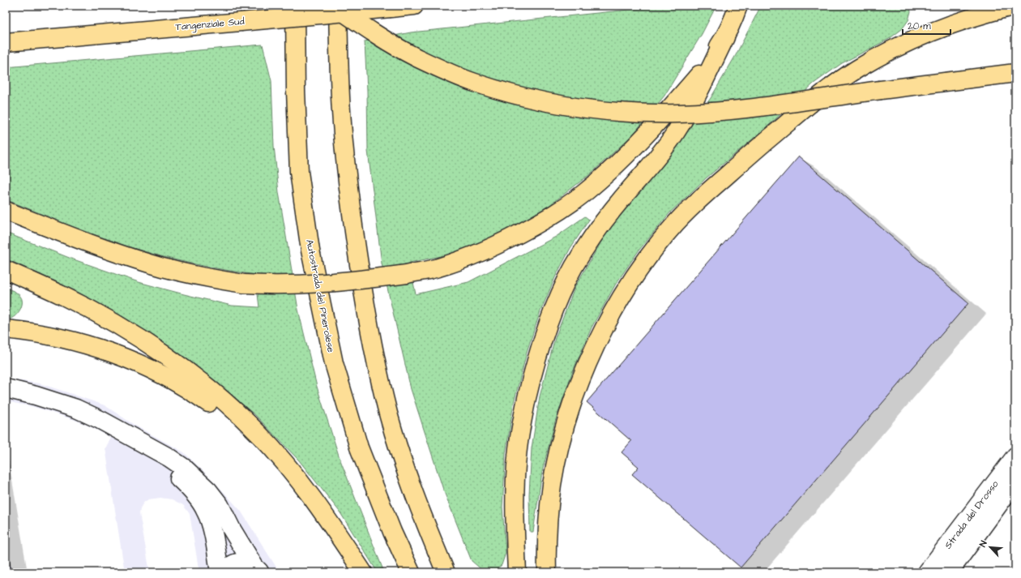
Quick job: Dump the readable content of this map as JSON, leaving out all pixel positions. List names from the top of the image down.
{
  "streets": {
    "highway": ["Tangenziale Sud", "Autostrada del Pinerolese"],
    "street": ["Strada del Drosso"]
  },
  "scale_bar": "20 m",
  "north": "top left"
}
